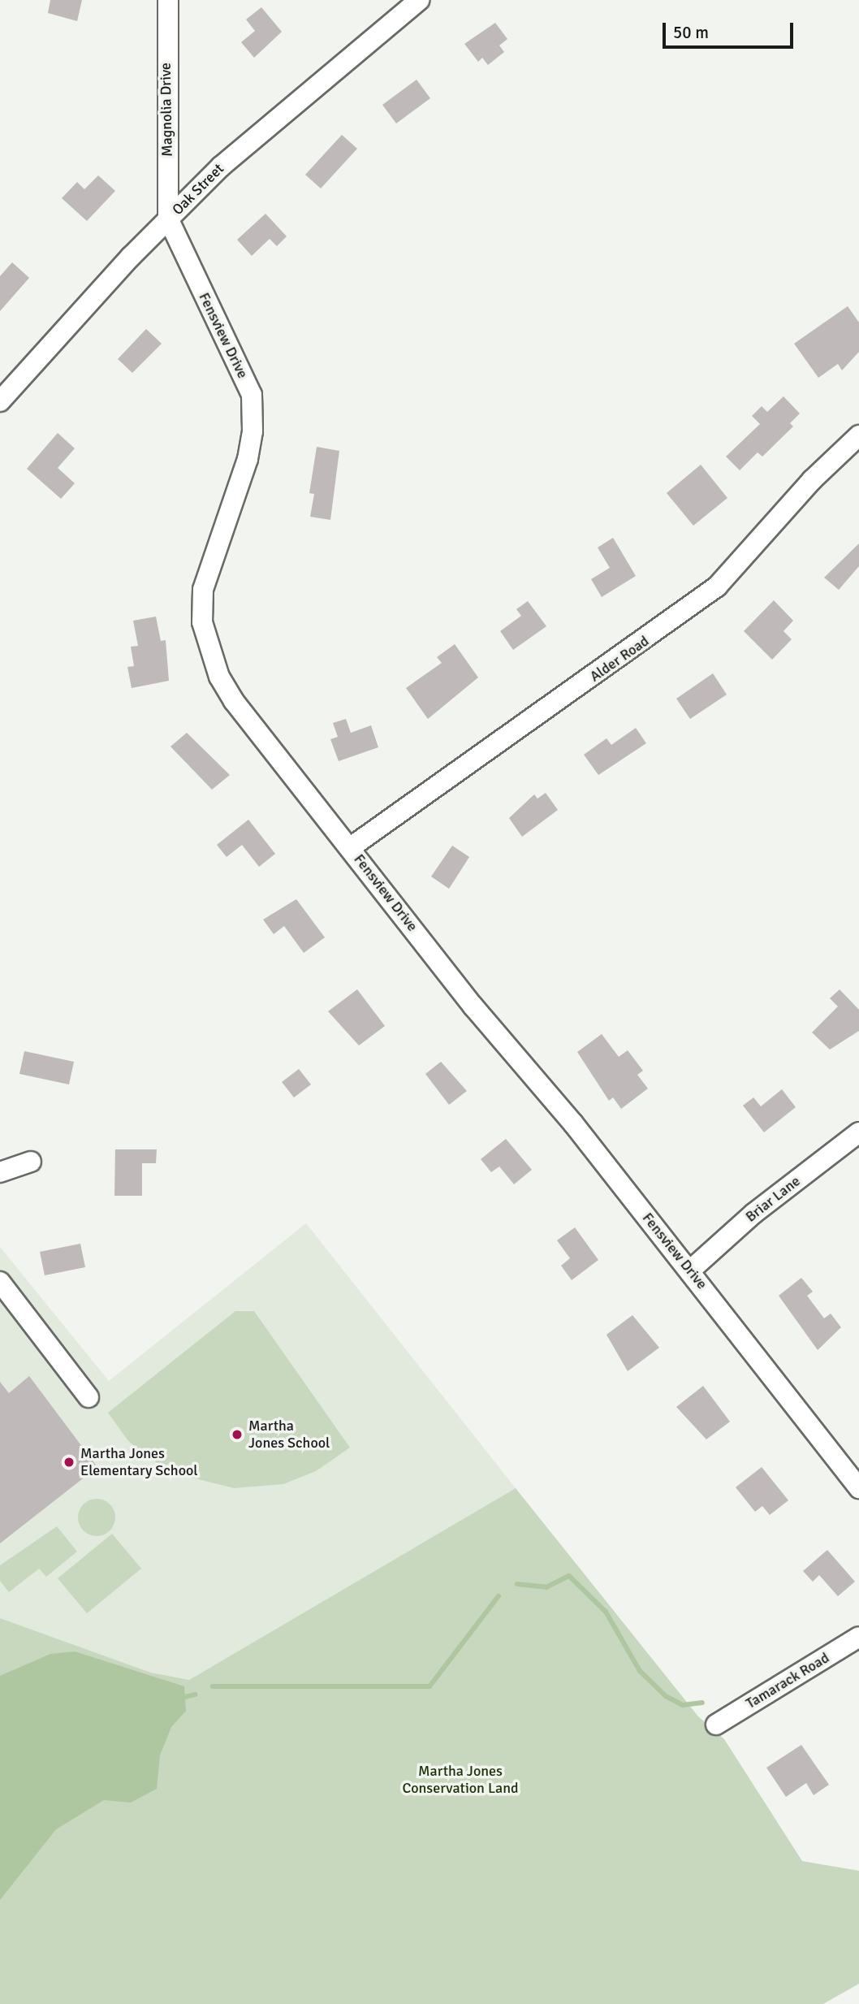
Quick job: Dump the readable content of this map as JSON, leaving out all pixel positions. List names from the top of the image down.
{
  "streets": {
    "street": [
      "Magnolia Drive",
      "Oak Street",
      "Fensview Drive",
      "Alder Road",
      "Briar Lane",
      "Tamarack Road"
    ]
  },
  "crossings": [
    ["Magnolia Drive", "Oak Street"],
    ["Magnolia Drive", "Fensview Drive"],
    ["Oak Street", "Fensview Drive"],
    ["Fensview Drive", "Alder Road"],
    ["Fensview Drive", "Briar Lane"]
  ],
  "parks": ["Martha Jones Conservation Land"],
  "places": ["Martha Jones School", "Martha Jones Elementary School"],
  "scale_bar": "50 m"
}
